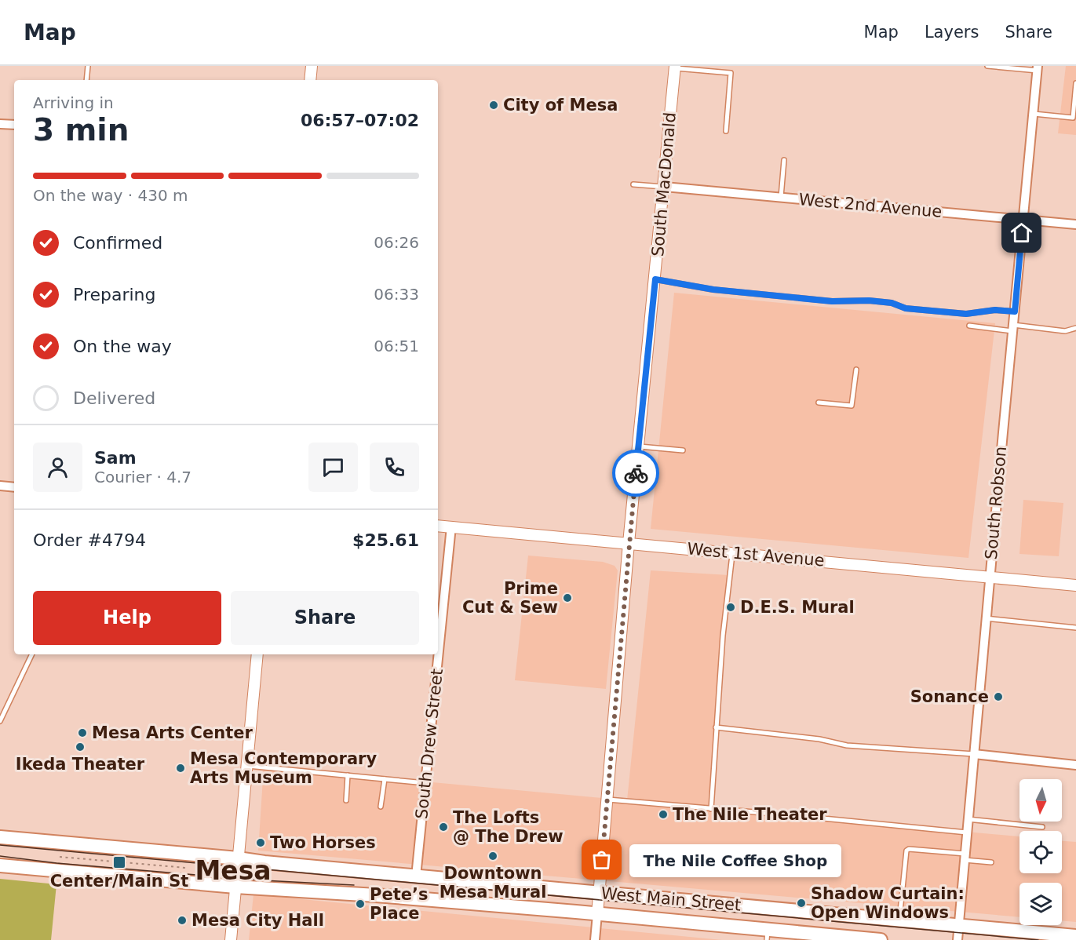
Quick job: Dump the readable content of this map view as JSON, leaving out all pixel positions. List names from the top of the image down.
{
  "streets": {
    "main road": ["West Main Street"],
    "street": [
      "South MacDonald",
      "West 2nd Avenue",
      "South Robson",
      "West 1st Avenue",
      "South Drew Street"
    ]
  },
  "crossings": [
    ["South MacDonald", "West 2nd Avenue"],
    ["South MacDonald", "West 1st Avenue"],
    ["South MacDonald", "West Main Street"],
    ["West 2nd Avenue", "South Robson"],
    ["South Robson", "West 1st Avenue"],
    ["South Robson", "West Main Street"],
    ["West 1st Avenue", "South Drew Street"],
    ["South Drew Street", "West Main Street"]
  ],
  "districts": ["Mesa"],
  "places": {
    "other": [
      "City of Mesa",
      "Prime Cut & Sew",
      "D.E.S. Mural",
      "Sonance",
      "Mesa Arts Center",
      "Ikeda Theater",
      "Mesa Contemporary Arts Museum",
      "The Nile Theater",
      "The Lofts @ The Drew",
      "Two Horses",
      "Downtown Mesa Mural",
      "The Nile Coffee Shop",
      "Shadow Curtain: Open Windows",
      "Pete’s Place",
      "Mesa City Hall"
    ],
    "transit": ["Center/Main St"]
  },
  "north": "bottom",
  "page": {
    "header": "Map",
    "nav": ["Map", "Layers", "Share"],
    "heading": ["3 min", "Arriving in", "06:57–07:02"],
    "panel": [
      "Sam",
      "Courier · 4.7",
      "Order #4794",
      "$25.61"
    ],
    "bar": "On the way · 430 m",
    "list": [
      ["Confirmed", "06:26"],
      ["Preparing", "06:33"],
      ["On the way", "06:51"],
      "Delivered"
    ],
    "buttons": ["Help", "Share"],
    "bubble": "The Nile Coffee Shop"
  }
}
